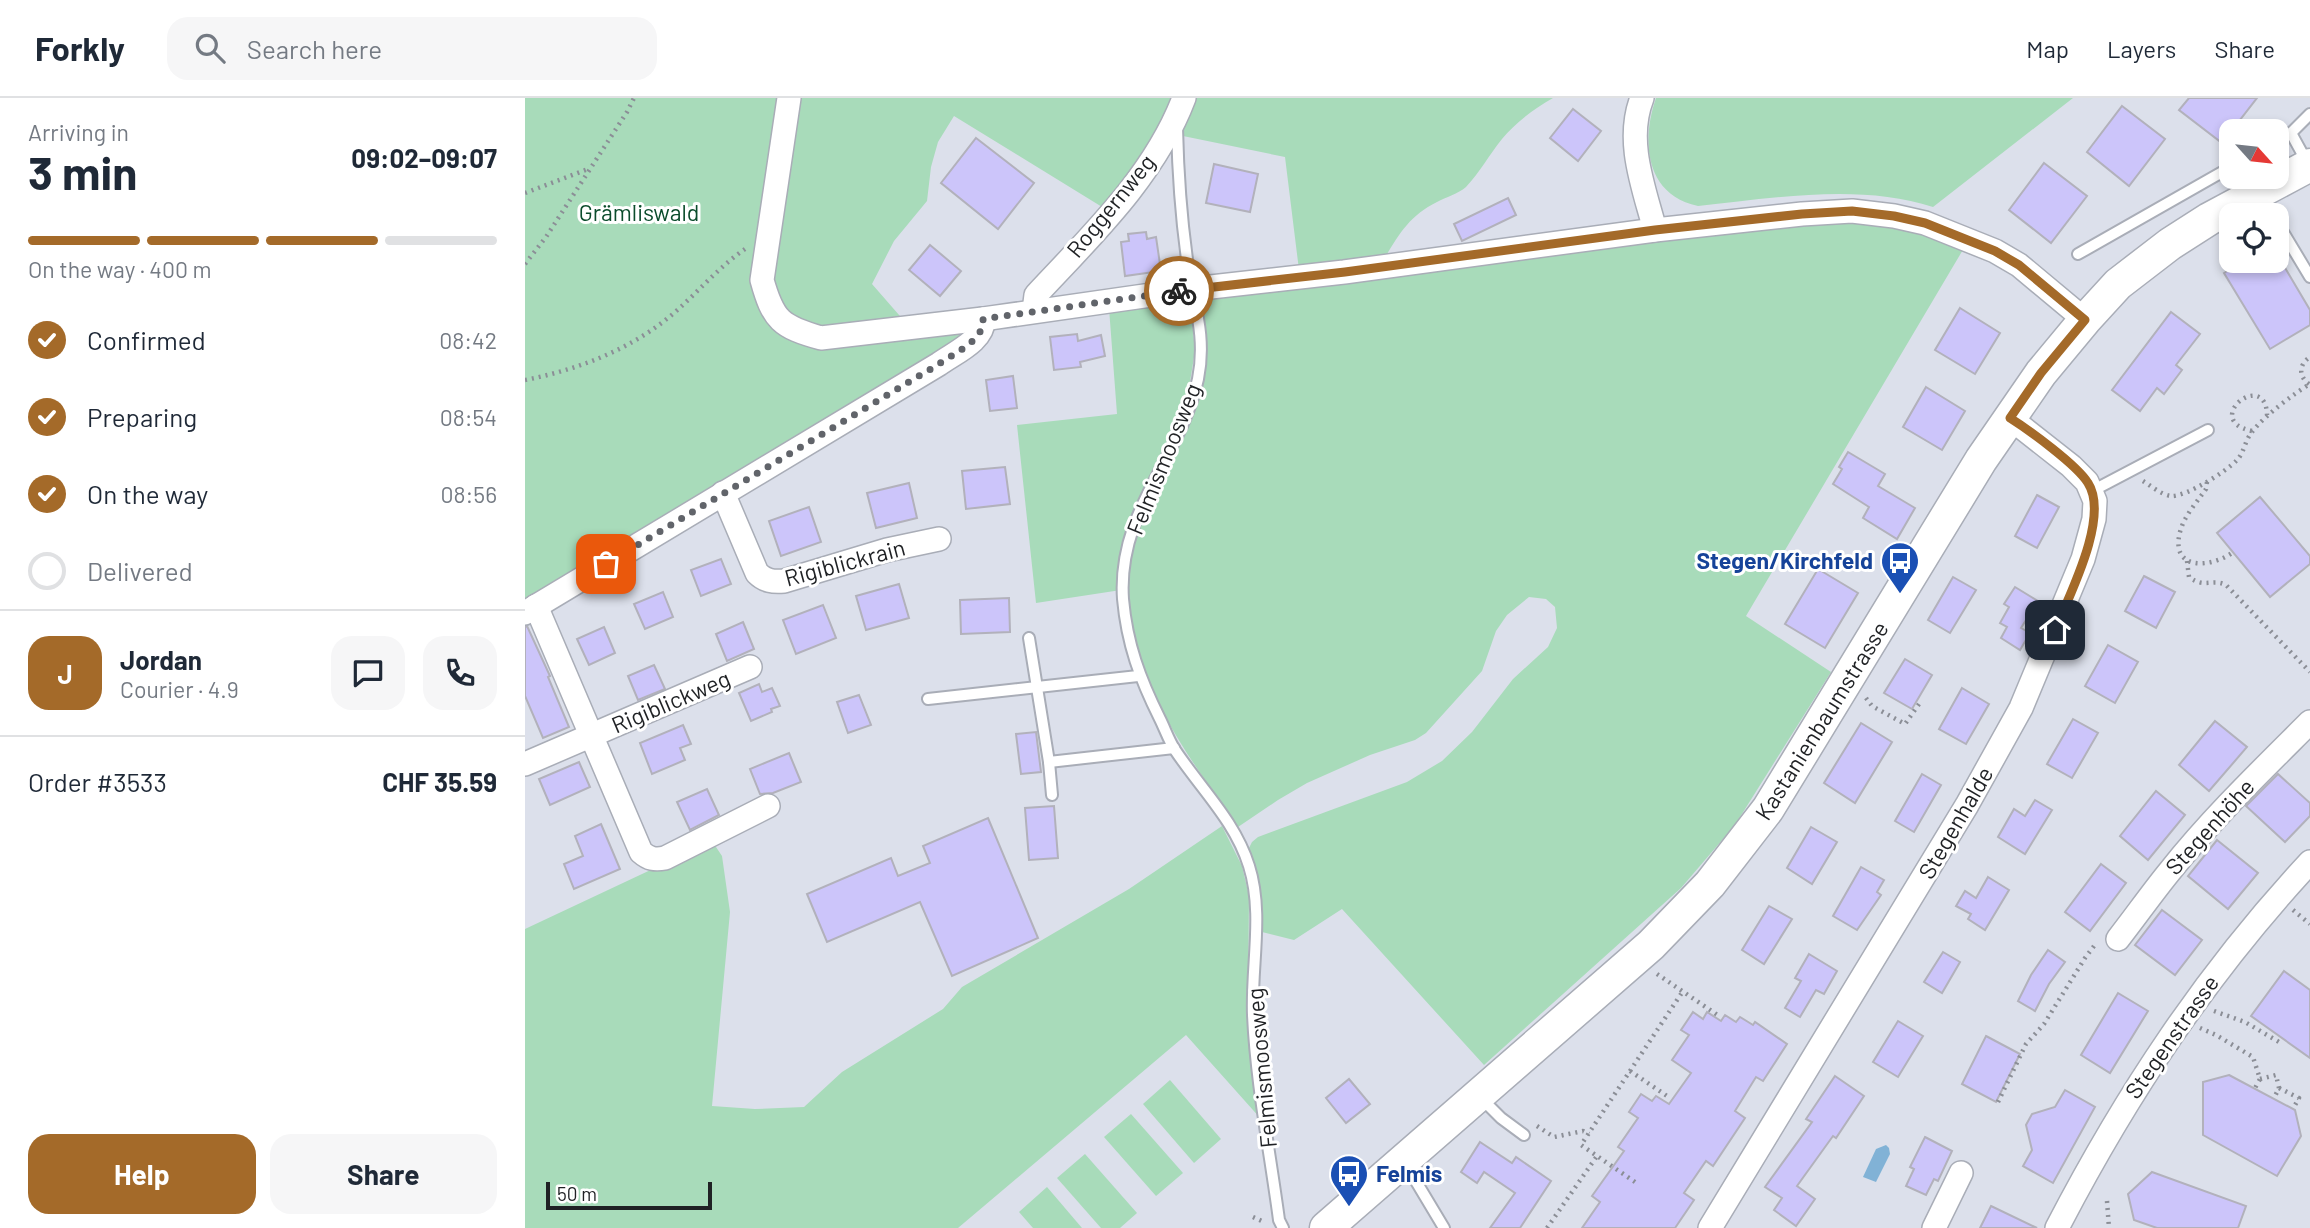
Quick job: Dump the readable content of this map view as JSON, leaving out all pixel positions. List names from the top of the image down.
{
  "streets": {
    "street": [
      "Roggernweg",
      "Rigiblickrain",
      "Rigiblickweg",
      "Kastanienbaumstrasse",
      "Stegenhalde",
      "Stegenhöhe",
      "Stegenstrasse"
    ],
    "lane": ["Felmismoosweg"]
  },
  "crossings": [
    ["Roggernweg", "Felmismoosweg"]
  ],
  "parks": ["Grämliswald"],
  "places": {
    "bus stop": ["Stegen/Kirchfeld", "Felmis"]
  },
  "scale_bar": "50 m",
  "north": "bottom right",
  "page": {
    "header": "Forkly",
    "search": "Search here",
    "nav": ["Map", "Layers", "Share"],
    "heading": ["3 min", "Arriving in", "09:02–09:07"],
    "panel": [
      "Jordan",
      "Courier · 4.9",
      "Order #3533",
      "CHF 35.59"
    ],
    "bar": "On the way · 400 m",
    "list": [
      ["Confirmed", "08:42"],
      ["Preparing", "08:54"],
      ["On the way", "08:56"],
      "Delivered"
    ],
    "round": "J",
    "buttons": ["Help", "Share"],
    "scale": "50 m"
  }
}
